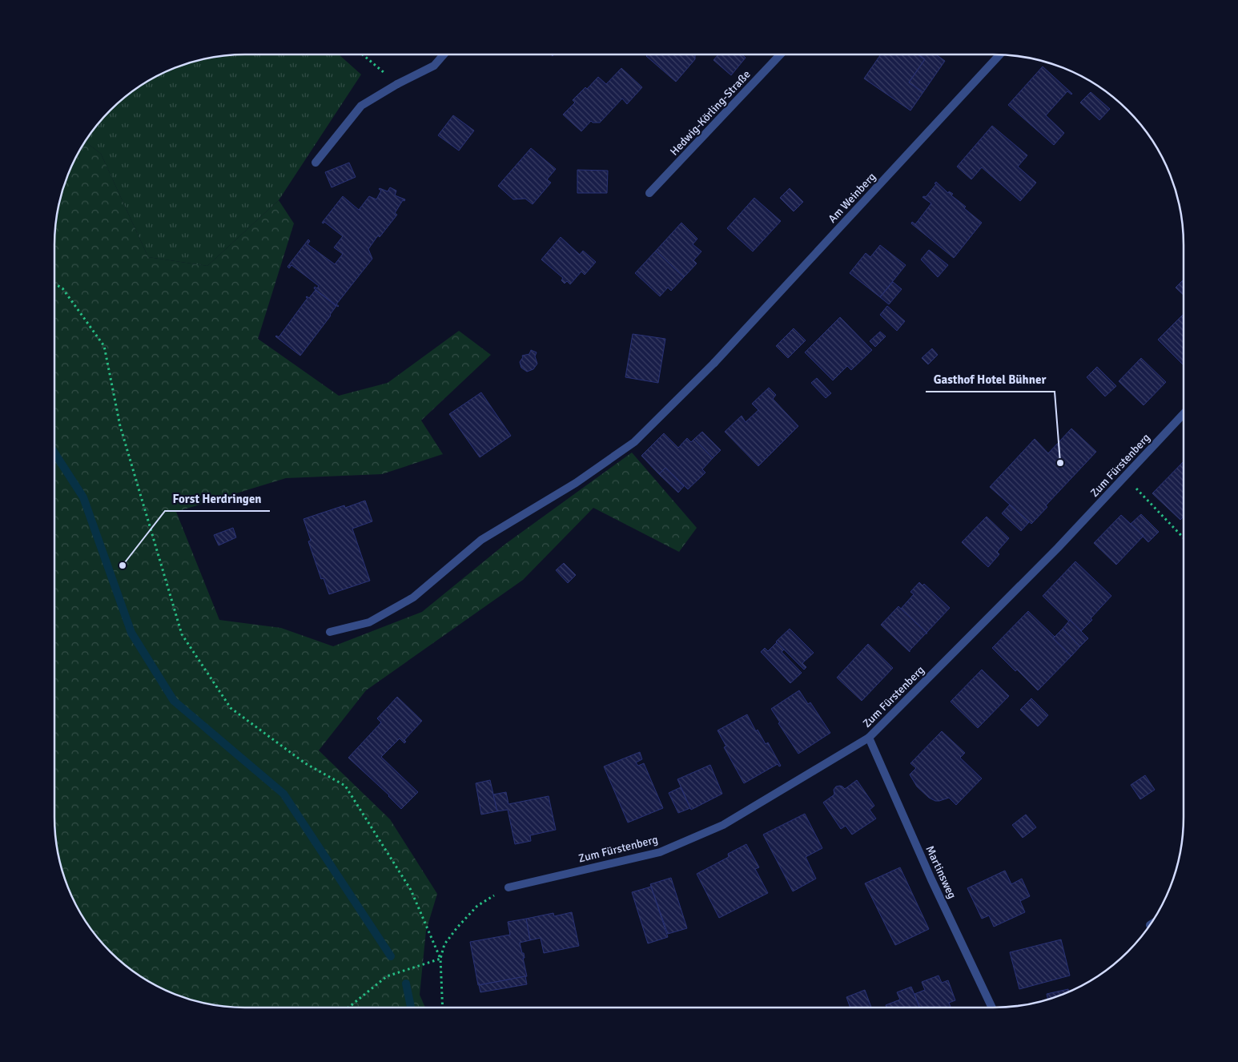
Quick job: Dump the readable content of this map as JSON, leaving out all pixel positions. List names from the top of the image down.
{
  "streets": {
    "street": [
      "Hedwig-Körling-Straße",
      "Am Weinberg",
      "Zum Fürstenberg",
      "Martinsweg"
    ]
  },
  "crossings": [
    ["Zum Fürstenberg", "Martinsweg"]
  ],
  "places": ["Gasthof Hotel Bühner", "Forst Herdringen"]
}
